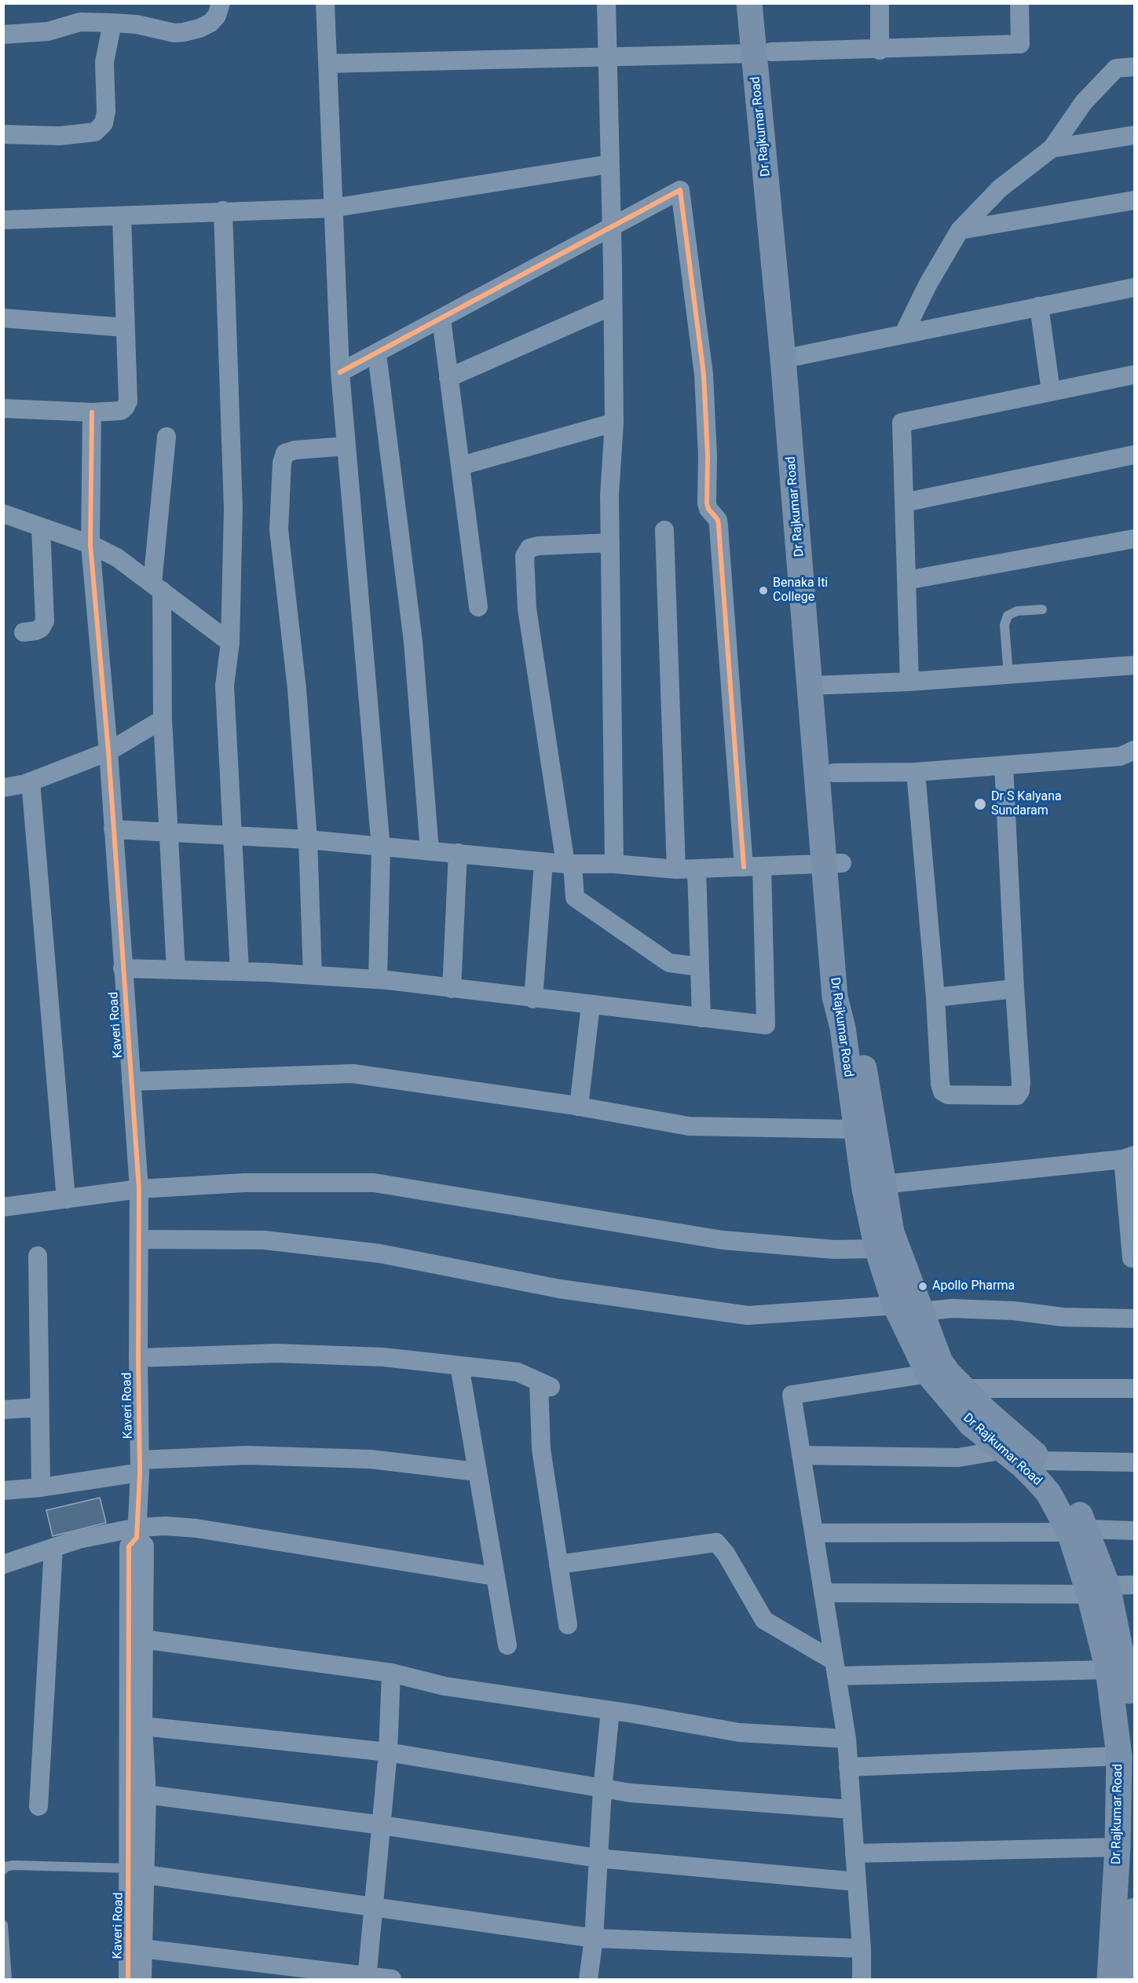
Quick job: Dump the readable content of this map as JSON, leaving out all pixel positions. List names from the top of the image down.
{
  "streets": {
    "main road": ["Dr Rajkumar Road"],
    "street": ["Kaveri Road"]
  },
  "places": ["Benaka Iti College", "Dr S Kalyana Sundaram", "Apollo Pharma"]
}
